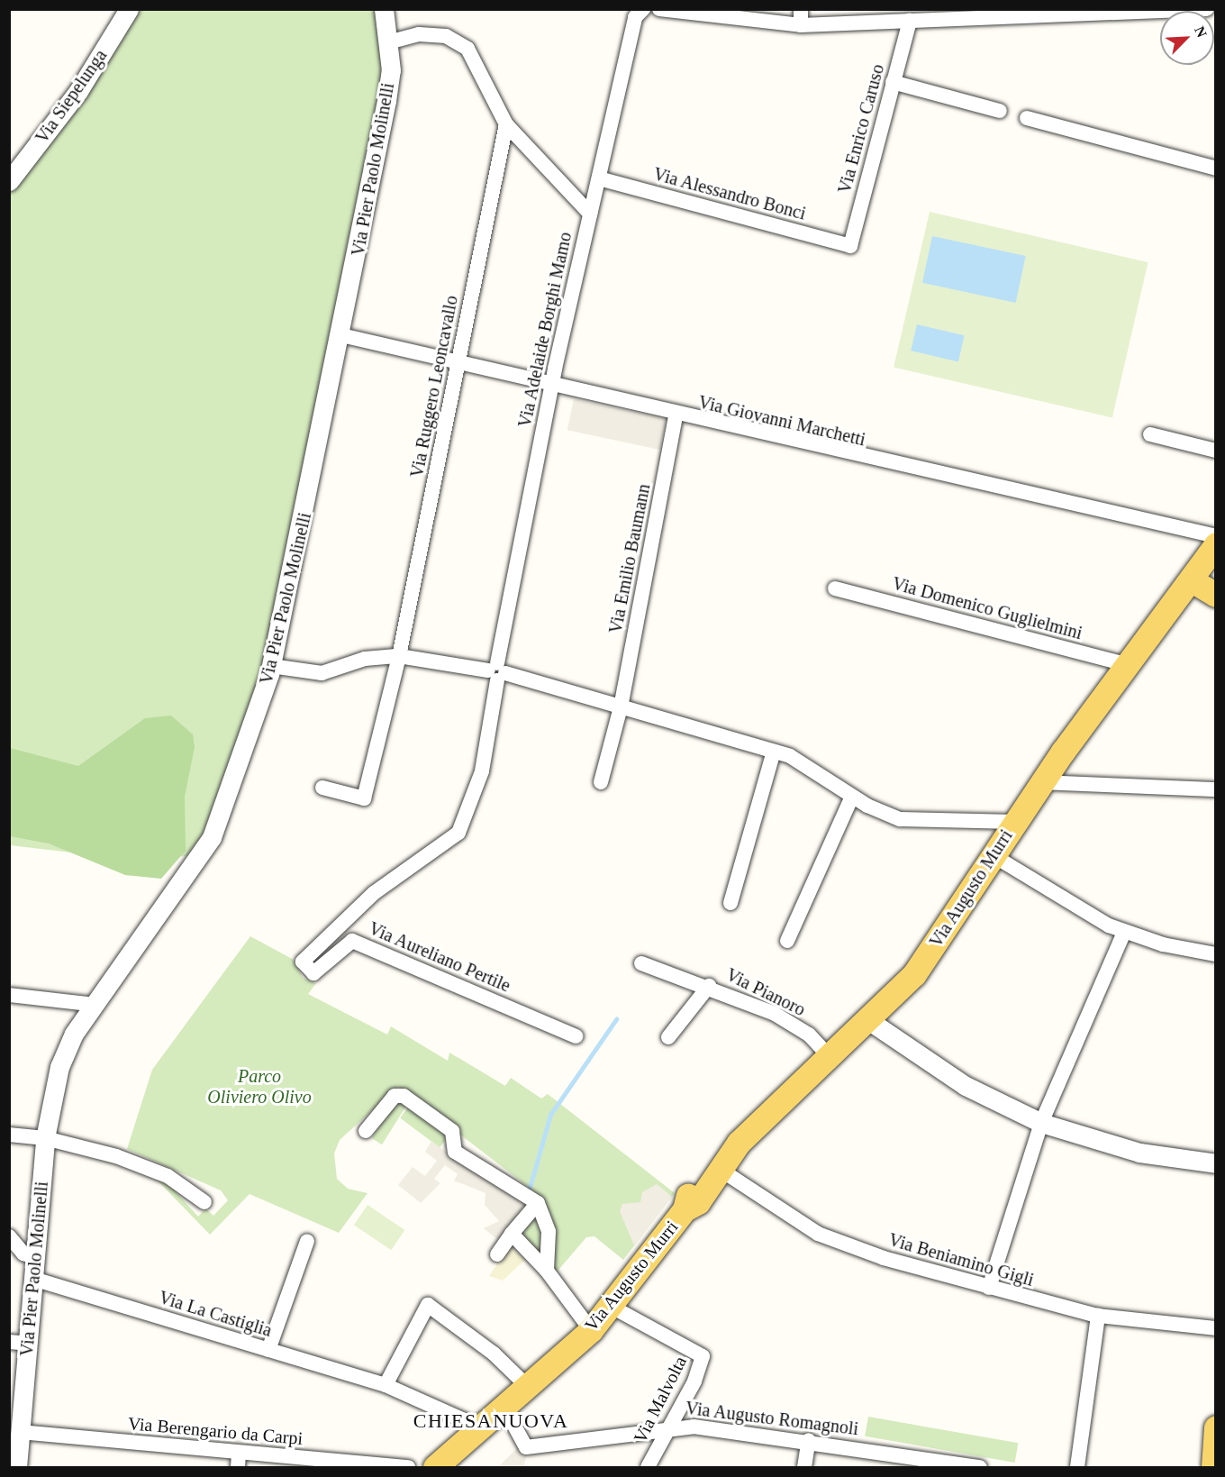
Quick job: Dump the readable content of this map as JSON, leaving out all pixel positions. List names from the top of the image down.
{
  "streets": {
    "main road": ["Via Augusto Murri"],
    "street": [
      "Via Siepelunga",
      "Via Enrico Caruso",
      "Via Pier Paolo Molinelli",
      "Via Alessandro Bonci",
      "Via Adelaide Borghi Mamo",
      "Via Ruggero Leoncavallo",
      "Via Giovanni Marchetti",
      "Via Emilio Baumann",
      "Via Domenico Guglielmini",
      "Via Aureliano Pertile",
      "Via Pianoro",
      "Via Beniamino Gigli",
      "Via La Castiglia",
      "Via Malvolta",
      "Via Augusto Romagnoli",
      "Via Berengario da Carpi"
    ]
  },
  "crossings": [
    ["Via Enrico Caruso", "Via Alessandro Bonci"],
    ["Via Pier Paolo Molinelli", "Via Giovanni Marchetti"],
    ["Via Pier Paolo Molinelli", "Via La Castiglia"],
    ["Via Pier Paolo Molinelli", "Via Berengario da Carpi"],
    ["Via Alessandro Bonci", "Via Adelaide Borghi Mamo"],
    ["Via Adelaide Borghi Mamo", "Via Giovanni Marchetti"],
    ["Via Adelaide Borghi Mamo", "Via Aureliano Pertile"],
    ["Via Ruggero Leoncavallo", "Via Giovanni Marchetti"],
    ["Via Giovanni Marchetti", "Via Emilio Baumann"],
    ["Via Domenico Guglielmini", "Via Augusto Murri"],
    ["Via Augusto Murri", "Via Pianoro"],
    ["Via Augusto Murri", "Via Beniamino Gigli"],
    ["Via Augusto Murri", "Via La Castiglia"],
    ["Via Augusto Murri", "Via Malvolta"],
    ["Via Augusto Murri", "Via Augusto Romagnoli"],
    ["Via Malvolta", "Via Augusto Romagnoli"]
  ],
  "districts": ["CHIESANUOVA"],
  "parks": ["Parco Oliviero Olivo"],
  "north": "top right"
}
